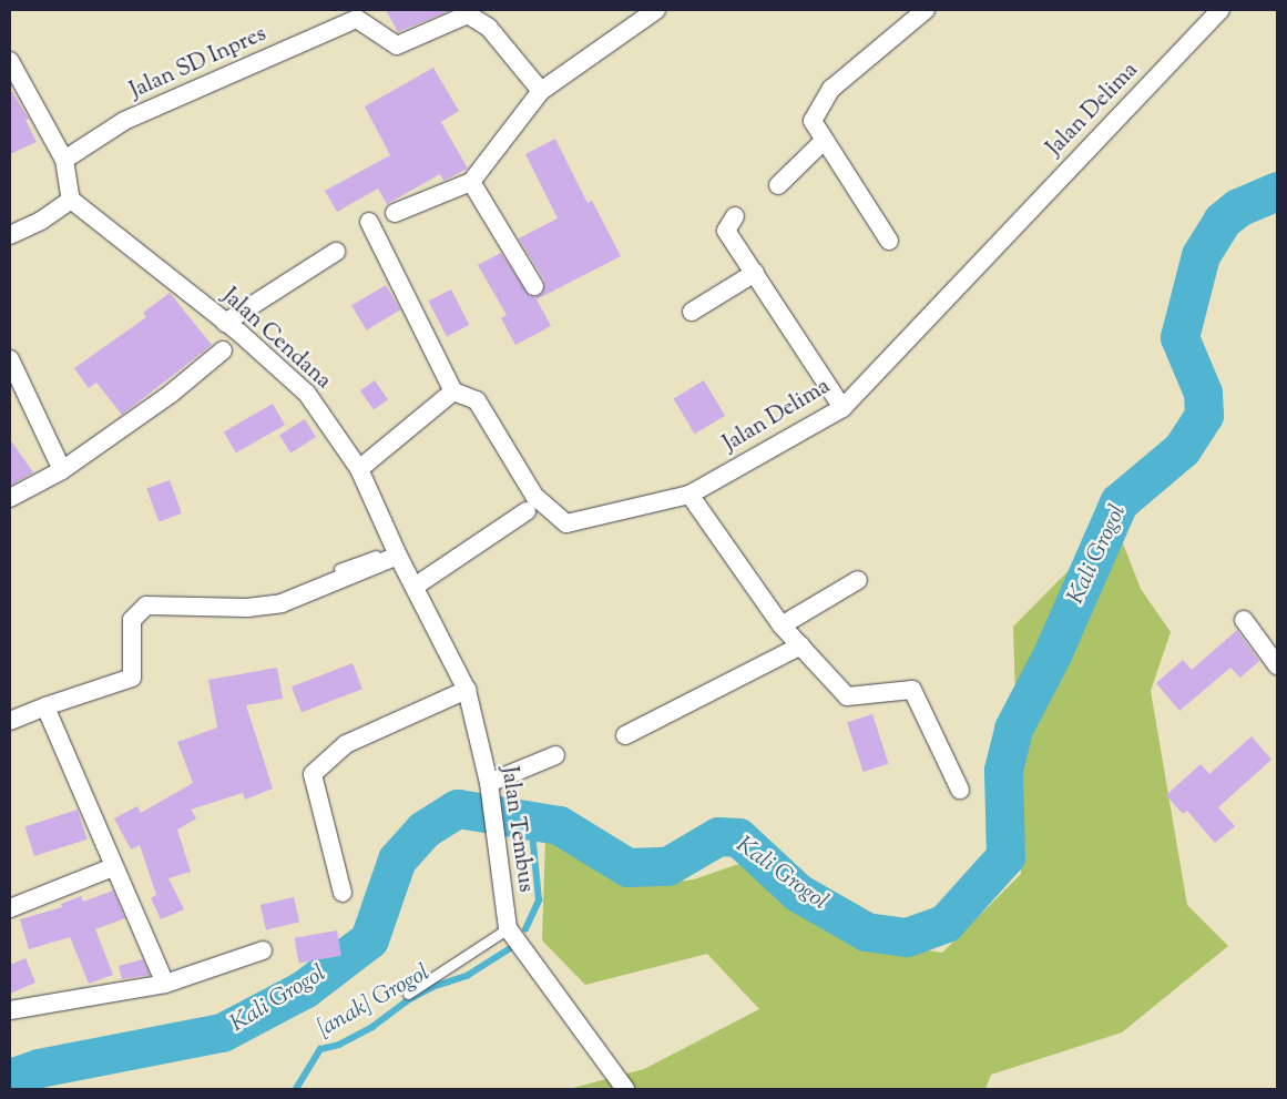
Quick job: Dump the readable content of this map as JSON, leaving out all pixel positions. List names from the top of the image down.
{
  "streets": {
    "street": [
      "Jalan SD Inpres",
      "Jalan Delima",
      "Jalan Cendana",
      "Jalan Tembus"
    ]
  },
  "crossings": [
    ["Jalan Cendana", "Jalan Tembus"]
  ],
  "water": ["Kali Grogol", "[anak] Grogol"]
}
